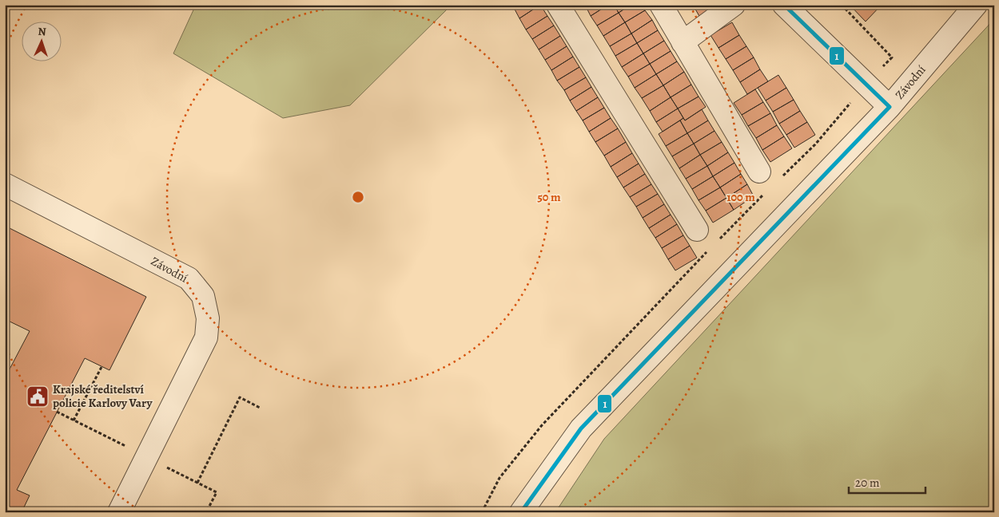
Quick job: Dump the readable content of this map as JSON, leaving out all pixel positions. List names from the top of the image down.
{
  "streets": {
    "street": ["Závodní"]
  },
  "places": {
    "public building": ["Krajské ředitelství policie Karlovy Vary"]
  },
  "lines": ["transit line 1"],
  "scale_bar": "20 m",
  "north": "top",
  "rings": ["50 m", "100 m"]
}
